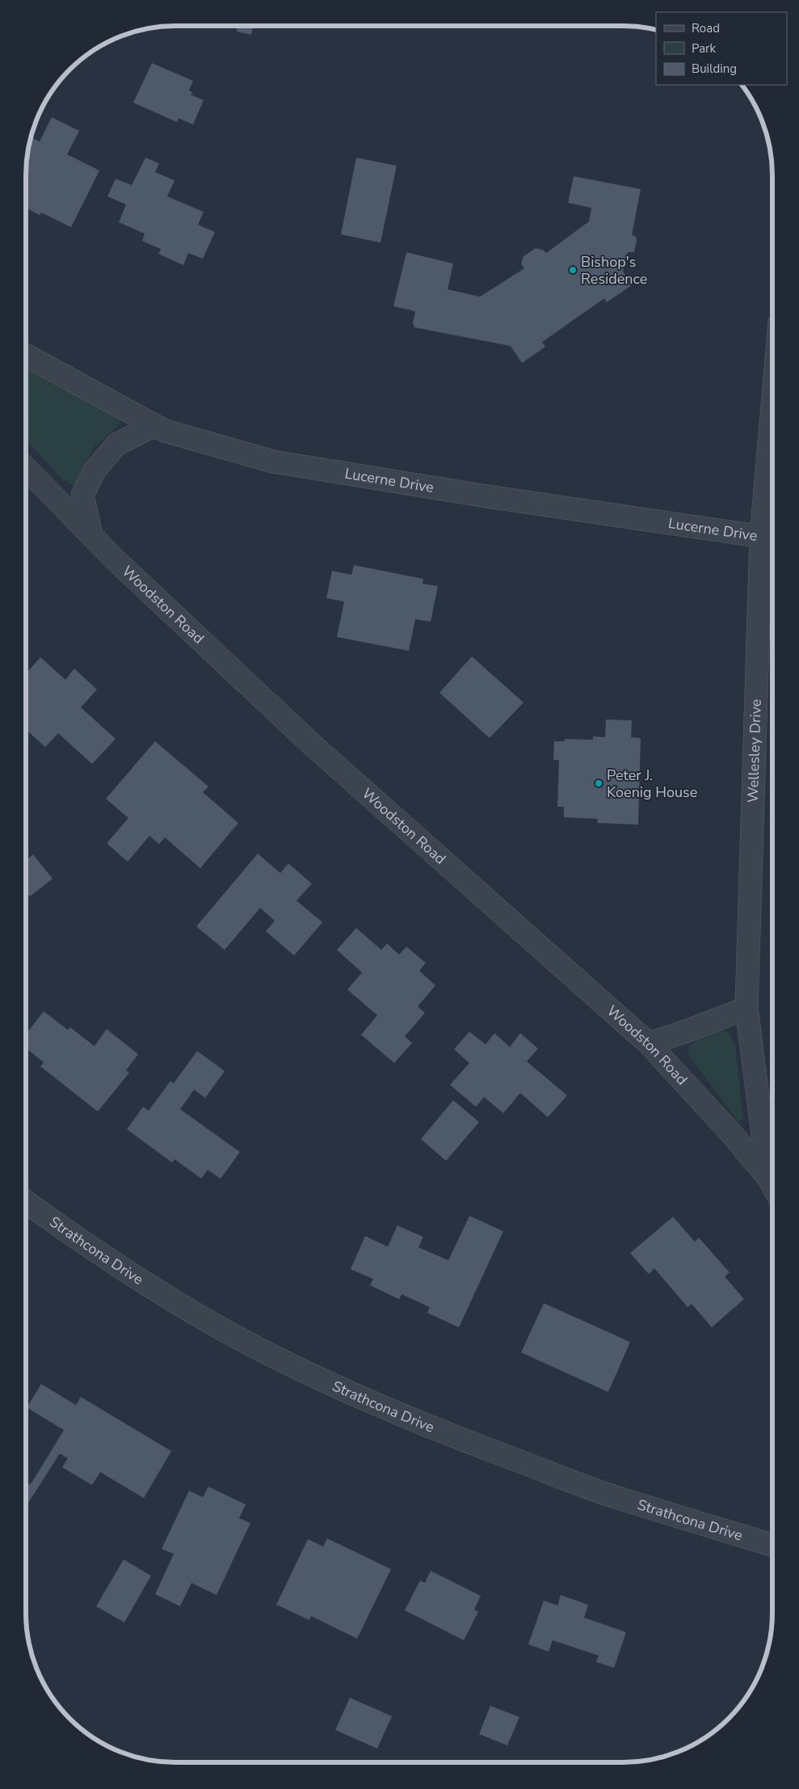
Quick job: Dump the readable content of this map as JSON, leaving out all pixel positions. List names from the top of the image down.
{
  "streets": {
    "street": [
      "Lucerne Drive",
      "Woodston Road",
      "Wellesley Drive",
      "Strathcona Drive"
    ]
  },
  "crossings": [
    ["Lucerne Drive", "Wellesley Drive"],
    ["Woodston Road", "Wellesley Drive"]
  ],
  "places": ["Bishop's Residence", "Peter J. Koenig House"],
  "legend": ["Road", "Park", "Building"]
}
